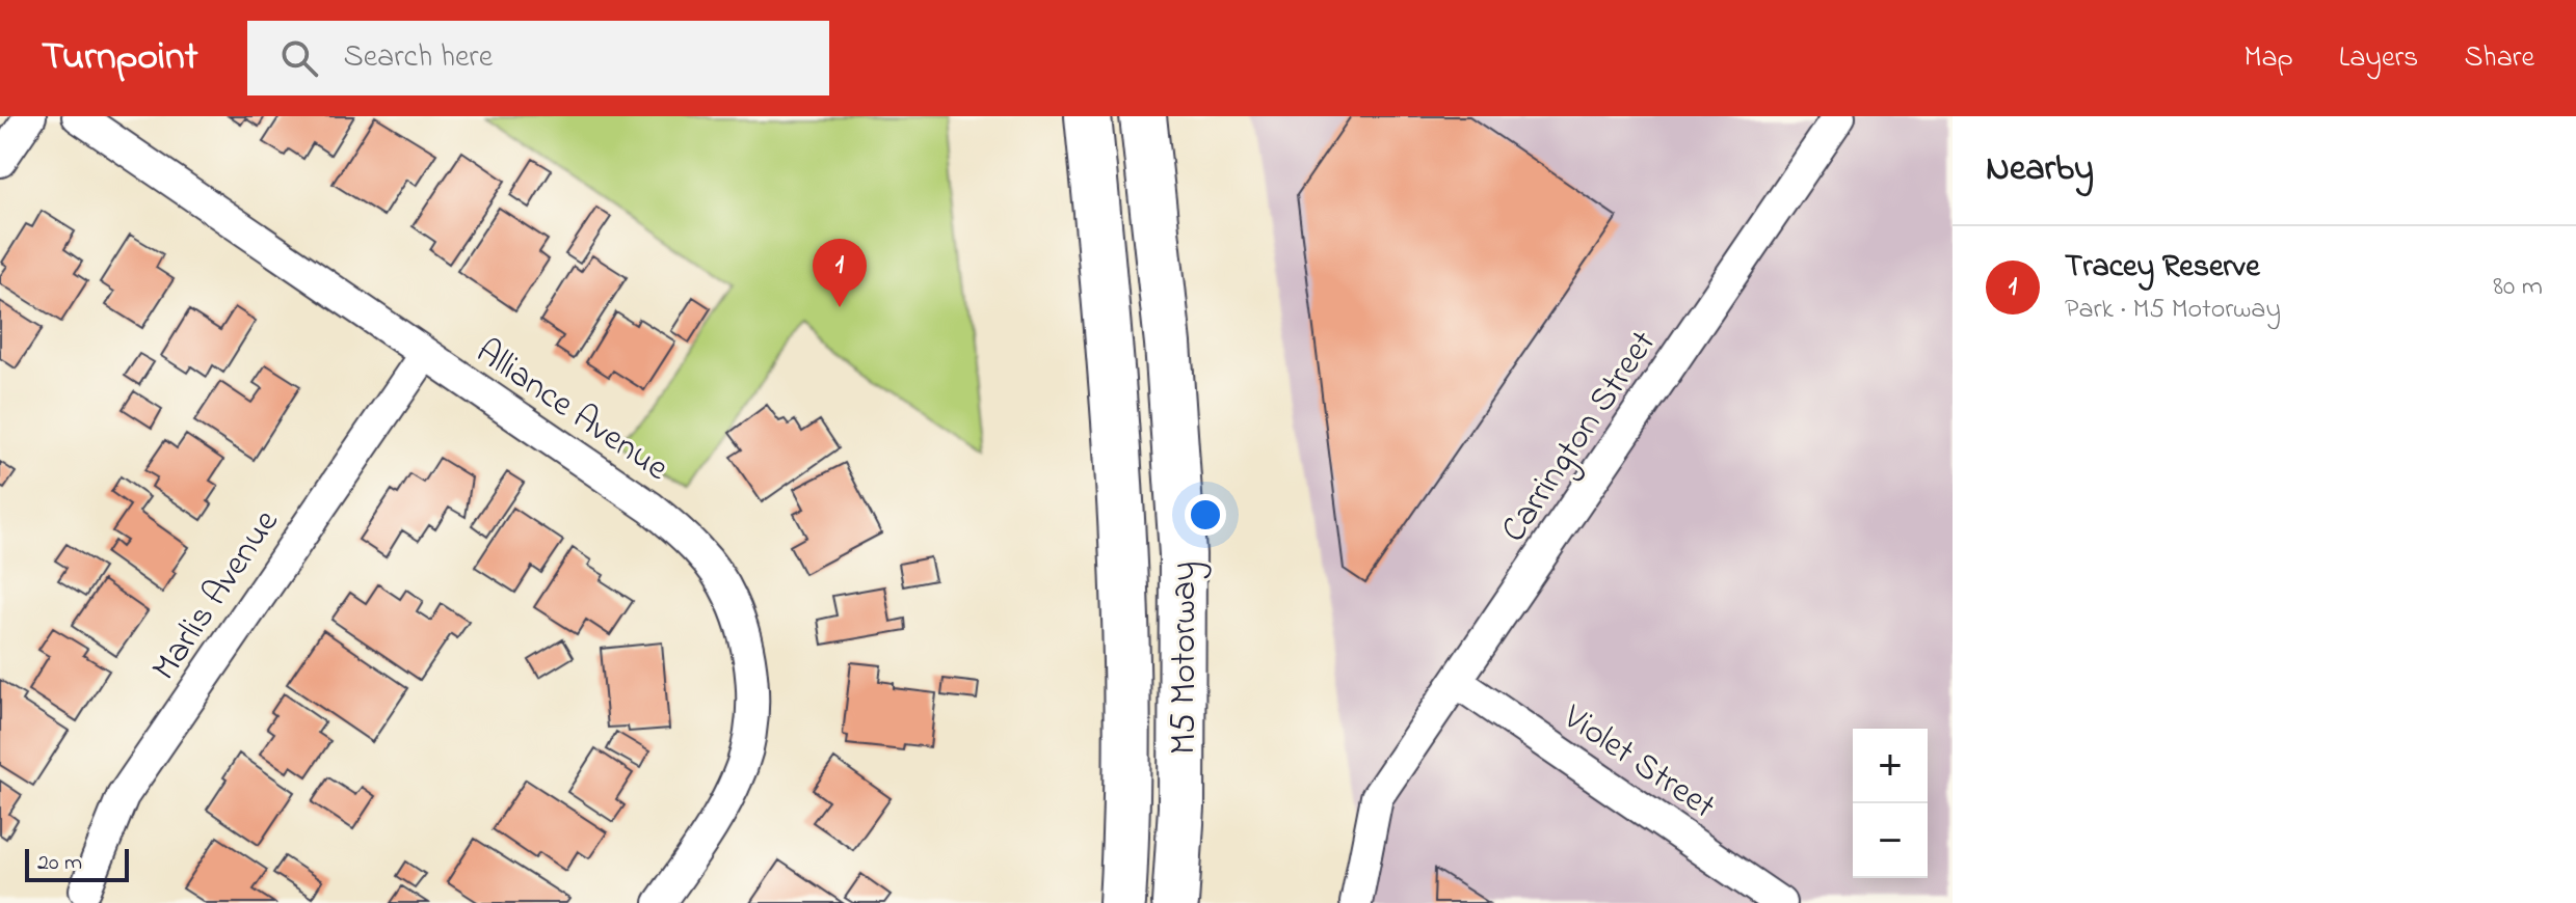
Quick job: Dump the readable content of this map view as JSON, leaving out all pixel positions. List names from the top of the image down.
{
  "streets": {
    "highway": ["M5 Motorway"],
    "street": [
      "Alliance Avenue",
      "Carrington Street",
      "Marlis Avenue",
      "Violet Street"
    ]
  },
  "crossings": [
    ["Alliance Avenue", "Marlis Avenue"],
    ["Carrington Street", "Violet Street"]
  ],
  "scale_bar": "20 m",
  "page": {
    "header": "Turnpoint",
    "search": "Search here",
    "nav": ["Map", "Layers", "Share"],
    "heading": "Nearby",
    "list": [
      {
        "mark": "1",
        "name": "Tracey Reserve",
        "note": "Park · M5 Motorway",
        "value": "80 m"
      }
    ],
    "pins": "1",
    "map_buttons": ["+", "−"],
    "scale": "20 m"
  }
}
